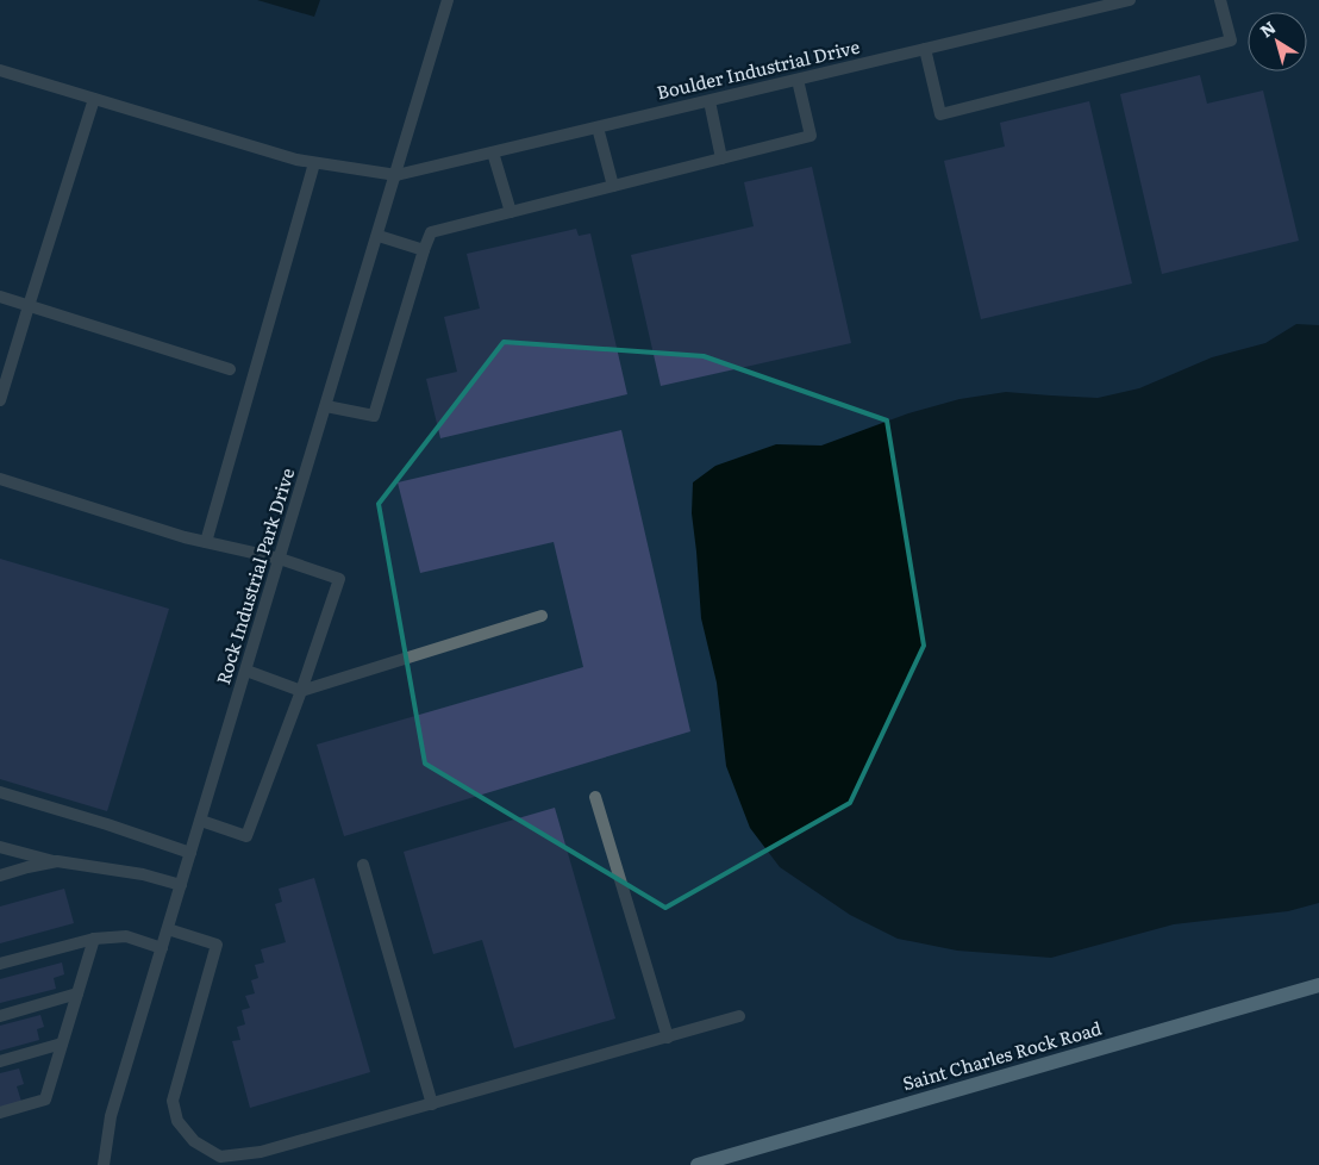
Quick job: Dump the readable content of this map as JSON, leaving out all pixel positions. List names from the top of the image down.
{
  "streets": {
    "main road": ["Saint Charles Rock Road"],
    "street": ["Boulder Industrial Drive", "Rock Industrial Park Drive"]
  },
  "crossings": [
    ["Boulder Industrial Drive", "Rock Industrial Park Drive"]
  ],
  "north": "top left"
}
